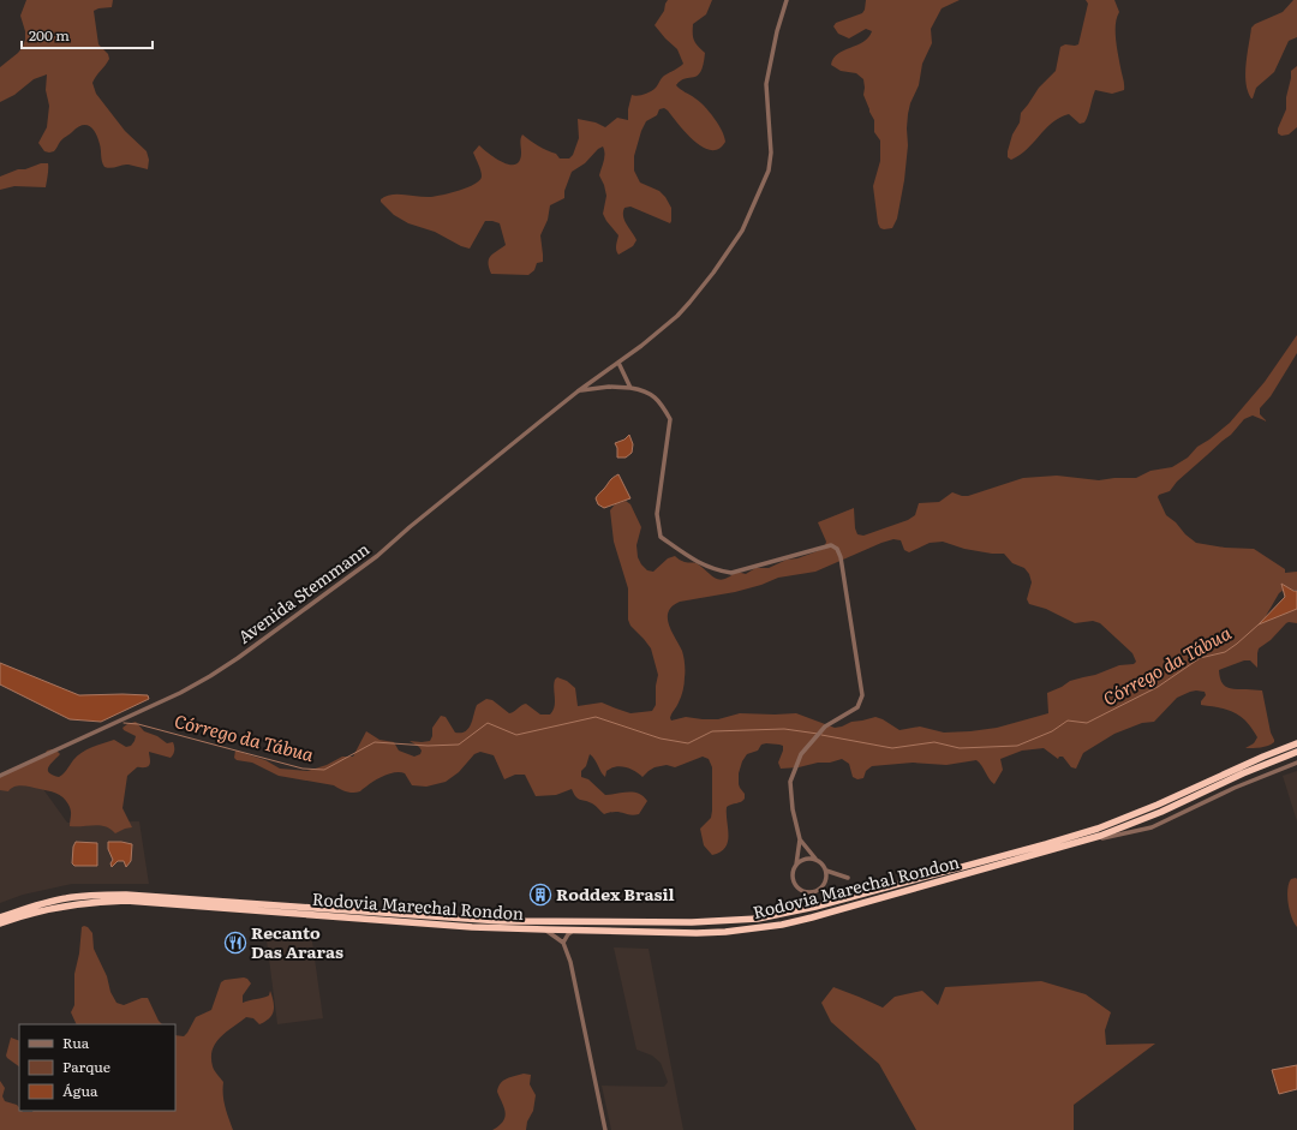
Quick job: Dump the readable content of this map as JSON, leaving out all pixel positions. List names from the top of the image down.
{
  "streets": {
    "highway": ["Rodovia Marechal Rondon"],
    "street": ["Avenida Stemmann"]
  },
  "water": ["Córrego da Tábua"],
  "places": {
    "building": ["Roddex Brasil"],
    "restaurant": ["Recanto Das Araras"]
  },
  "legend": ["Rua", "Parque", "Água"],
  "scale_bar": "200 m"
}
